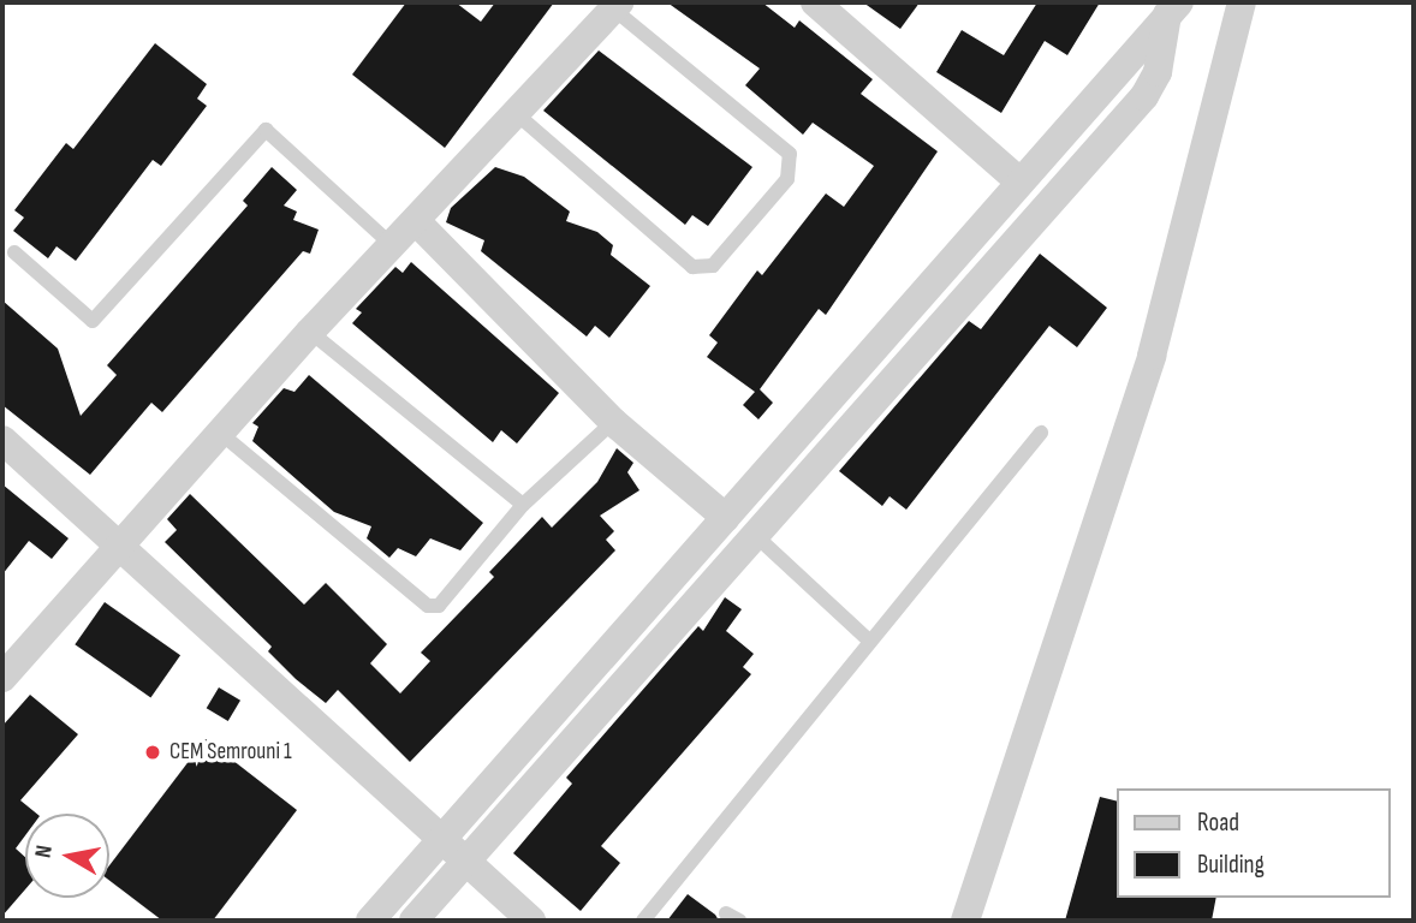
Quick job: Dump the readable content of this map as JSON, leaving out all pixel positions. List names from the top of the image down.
{
  "places": ["CEM Semrouni 1"],
  "legend": ["Road", "Building"],
  "north": "left"
}
